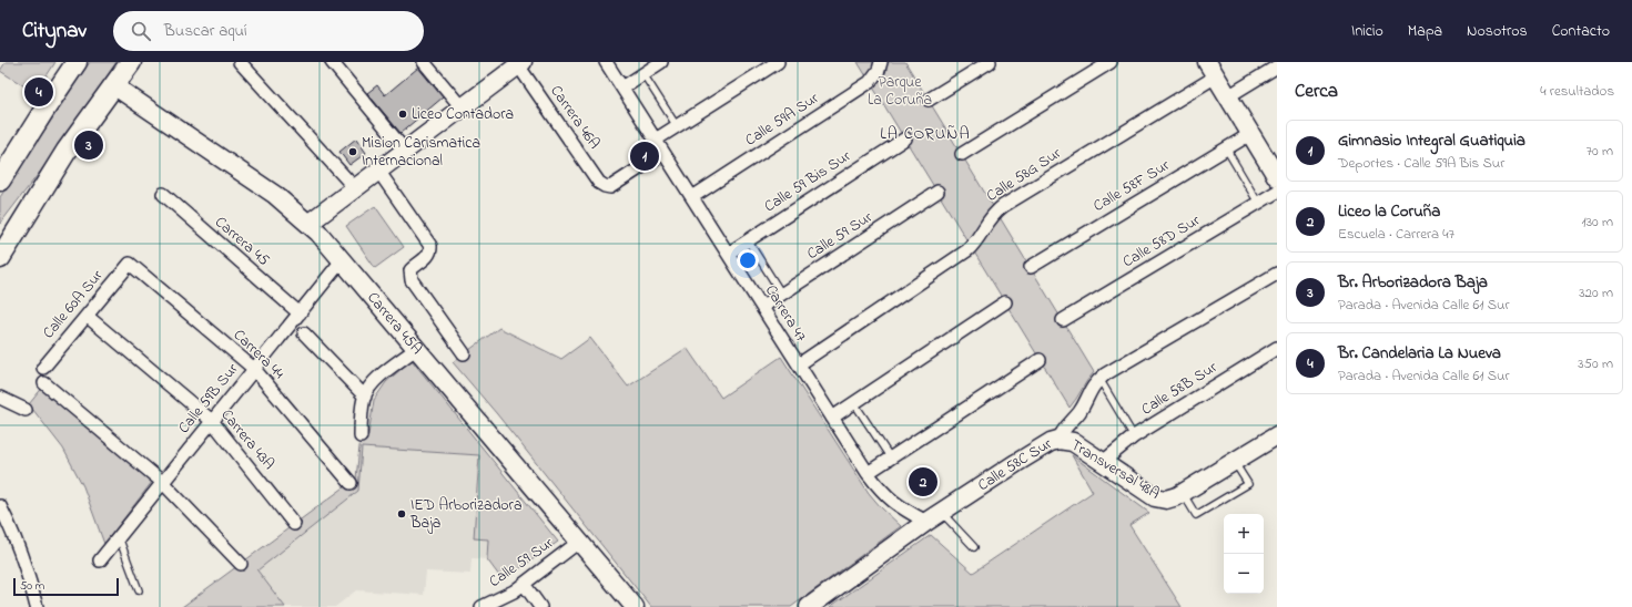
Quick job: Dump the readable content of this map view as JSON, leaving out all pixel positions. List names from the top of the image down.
{
  "streets": {
    "street": [
      "Carrera 46A",
      "Calle 59A Sur",
      "Calle 58G Sur",
      "Calle 59 Bis Sur",
      "Calle 58F Sur",
      "Calle 59 Sur",
      "Carrera 45",
      "Calle 58D Sur",
      "Calle 60A Sur",
      "Carrera 47",
      "Carrera 45A",
      "Carrera 44",
      "Calle 58B Sur",
      "Calle 59B Sur",
      "Carrera 43A",
      "Calle 58C Sur",
      "Transversal 48A"
    ]
  },
  "crossings": [
    ["Carrera 46A", "Carrera 47"],
    ["Calle 59A Sur", "Carrera 47"],
    ["Calle 58G Sur", "Carrera 47"],
    ["Calle 59 Bis Sur", "Carrera 47"],
    ["Calle 59 Sur", "Carrera 47"],
    ["Calle 59 Sur", "Carrera 45A"],
    ["Carrera 45", "Calle 59B Sur"],
    ["Calle 60A Sur", "Carrera 44"],
    ["Calle 60A Sur", "Carrera 43A"],
    ["Carrera 47", "Calle 58C Sur"],
    ["Carrera 45A", "Calle 59B Sur"],
    ["Carrera 44", "Calle 59B Sur"],
    ["Calle 58B Sur", "Transversal 48A"],
    ["Calle 59B Sur", "Carrera 43A"],
    ["Calle 58C Sur", "Transversal 48A"]
  ],
  "districts": ["LA CORUÑA"],
  "parks": ["Parque La Coruña"],
  "places": ["Liceo Contadora", "Mision Carismatica Internacional", "IED Arborizadora Baja"],
  "scale_bar": "50 m",
  "page": {
    "header": "Citynav",
    "search": "Buscar aquí",
    "nav": [
      "Inicio",
      "Mapa",
      "Nosotros",
      "Contacto"
    ],
    "heading": ["Cerca", "4 resultados"],
    "pins": [
      "4",
      "3",
      "1",
      "2"
    ],
    "list": [
      {
        "mark": "1",
        "name": "Gimnasio Integral Guatiquia",
        "note": "Deportes · Calle 59A Bis Sur",
        "value": "70 m"
      },
      {
        "mark": "2",
        "name": "Liceo la Coruña",
        "note": "Escuela · Carrera 47",
        "value": "130 m"
      },
      {
        "mark": "3",
        "name": "Br. Arborizadora Baja",
        "note": "Parada · Avenida Calle 61 Sur",
        "value": "320 m"
      },
      {
        "mark": "4",
        "name": "Br. Candelaria La Nueva",
        "note": "Parada · Avenida Calle 61 Sur",
        "value": "350 m"
      }
    ],
    "map_buttons": ["+", "−"],
    "scale": "50 m"
  }
}
